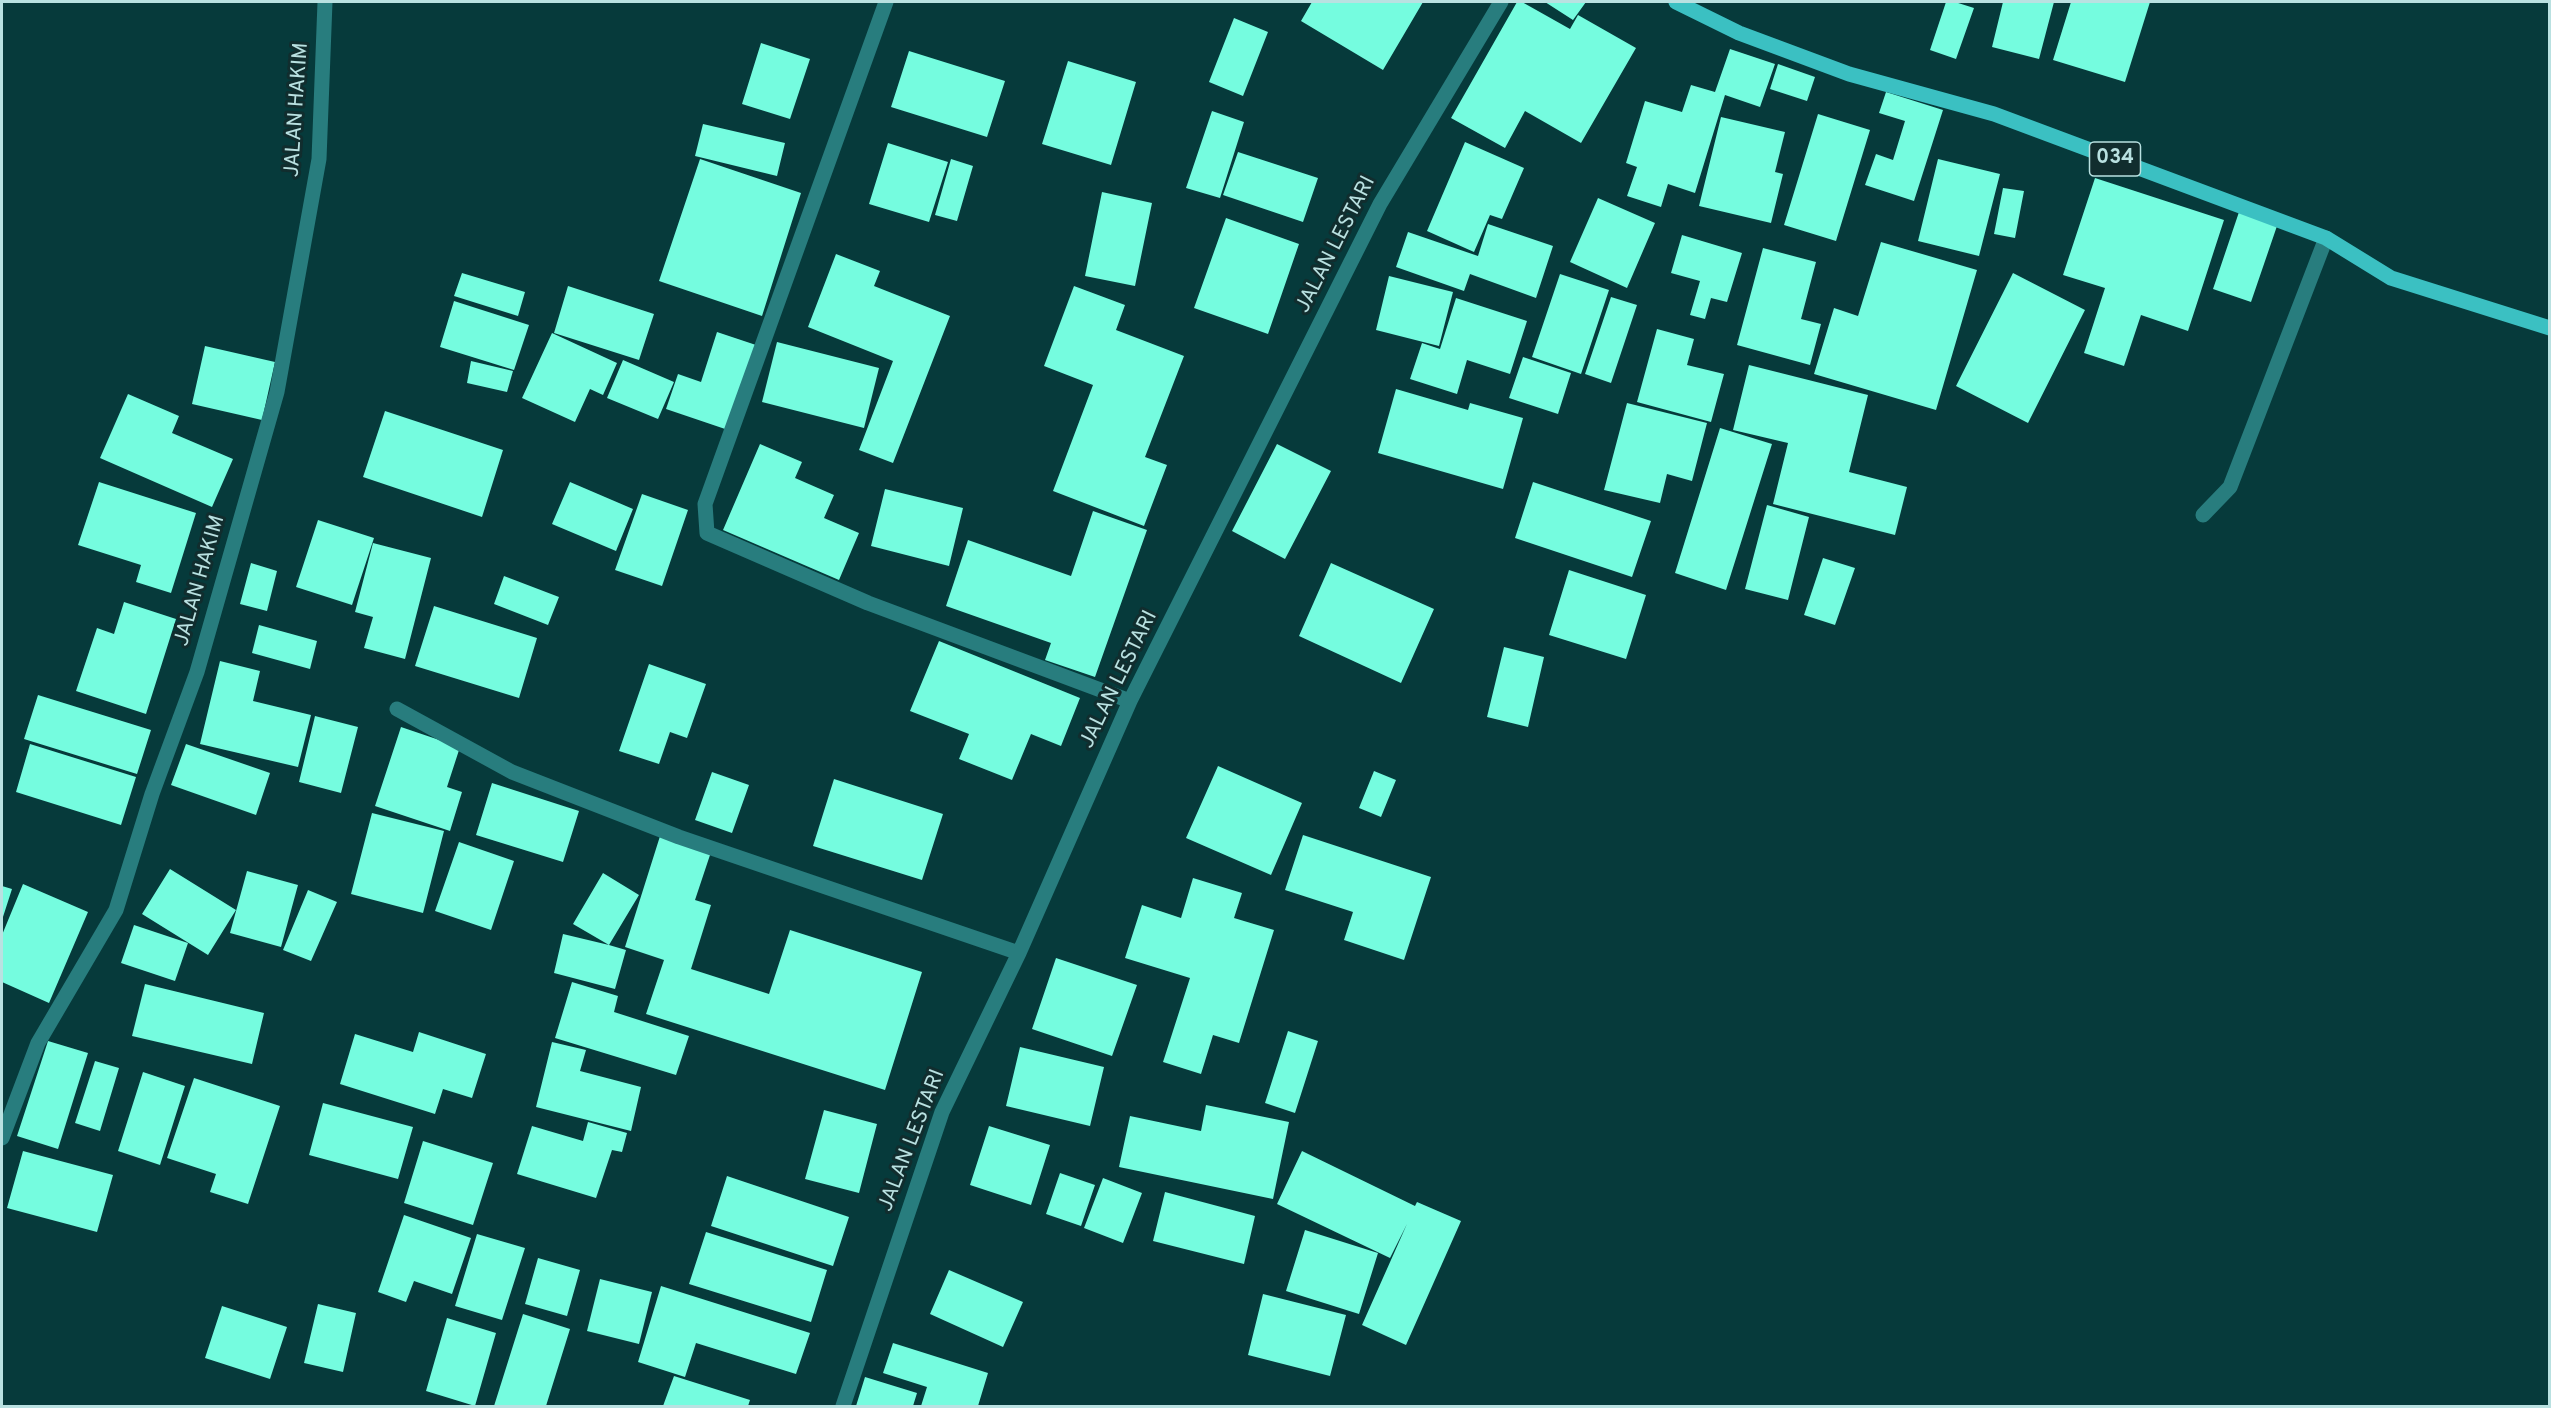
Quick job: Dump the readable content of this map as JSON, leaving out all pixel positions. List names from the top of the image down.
{
  "streets": {
    "main road": ["034"],
    "street": ["JALAN HAKIM", "JALAN LESTARI"]
  }
}
